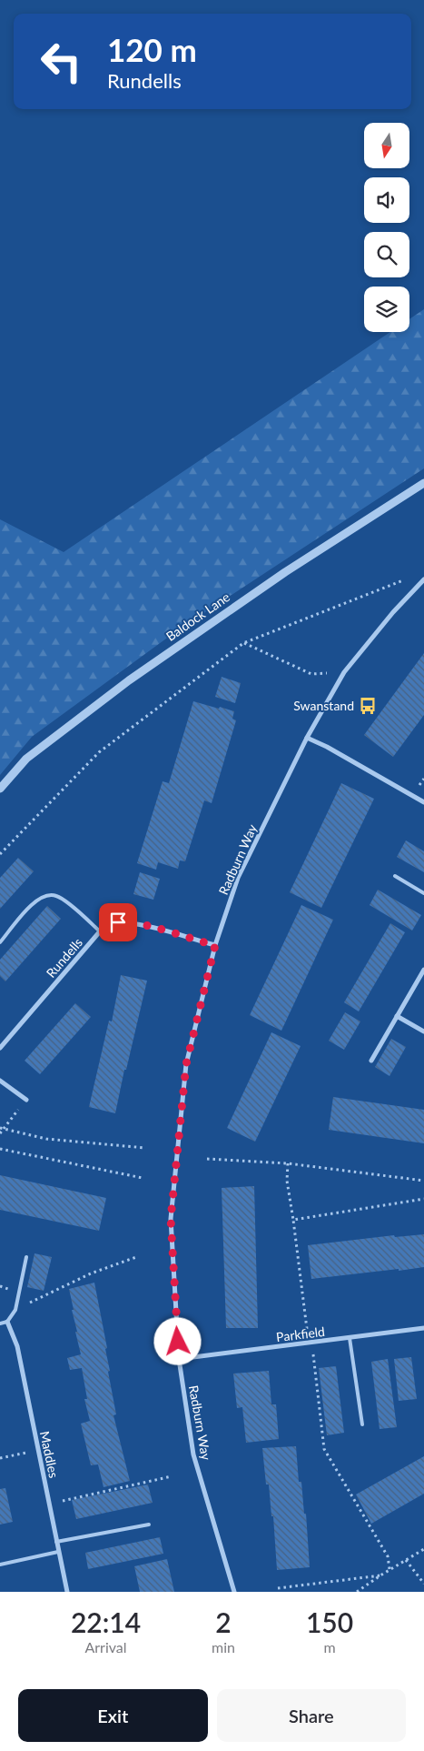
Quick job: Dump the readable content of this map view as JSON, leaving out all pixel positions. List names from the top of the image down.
{
  "streets": {
    "street": [
      "Baldock Lane",
      "Radburn Way",
      "Rundells",
      "Parkfield",
      "Maddles"
    ]
  },
  "crossings": [
    ["Radburn Way", "Rundells"],
    ["Radburn Way", "Parkfield"]
  ],
  "places": {
    "bus stop": ["Swanstand"]
  },
  "north": "bottom",
  "page": {
    "turn": ["120 m", "Rundells"],
    "eta": [
      "22:14",
      "Arrival",
      "2",
      "min",
      "150",
      "m"
    ],
    "buttons": ["Exit", "Share"]
  }
}
